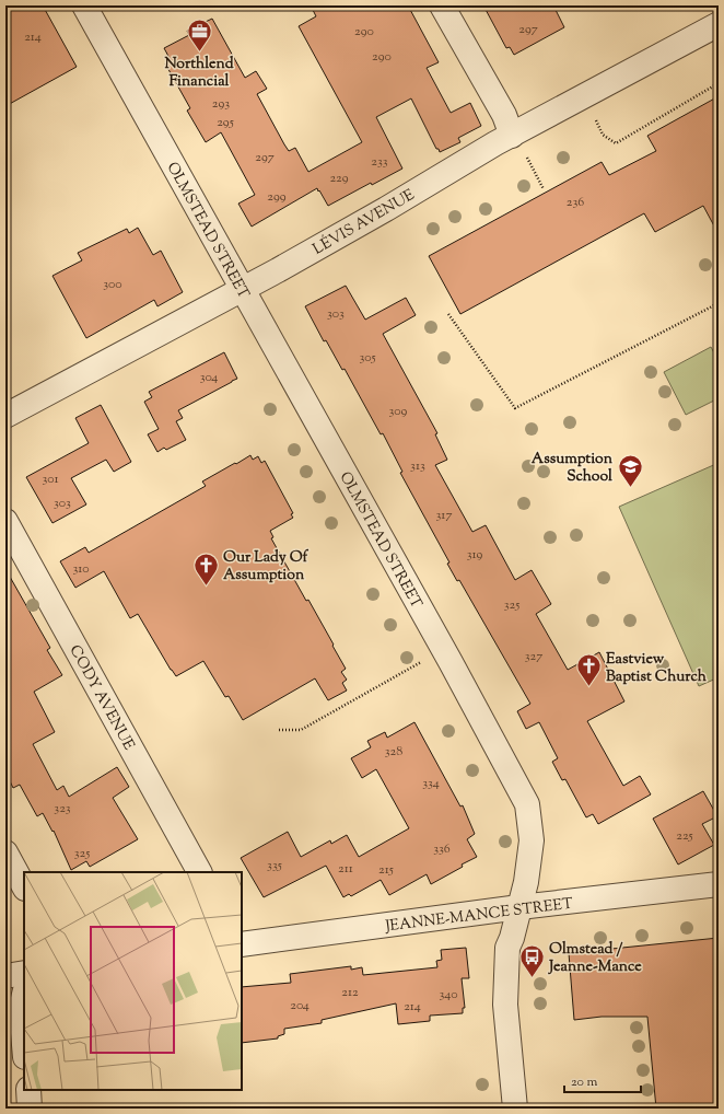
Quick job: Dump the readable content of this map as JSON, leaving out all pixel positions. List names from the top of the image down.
{
  "streets": {
    "street": [
      "LÉVIS AVENUE",
      "OLMSTEAD STREET",
      "CODY AVENUE",
      "JEANNE-MANCE STREET"
    ]
  },
  "crossings": [
    ["LÉVIS AVENUE", "OLMSTEAD STREET"],
    ["OLMSTEAD STREET", "JEANNE-MANCE STREET"]
  ],
  "places": {
    "office": ["Northlend Financial"],
    "school or university": ["Assumption School"],
    "church": ["Our Lady Of Assumption", "Eastview Baptist Church"],
    "bus stop": ["Olmstead / Jeanne-Mance"]
  },
  "house_numbers": [
    "297",
    "290",
    "214",
    "290",
    "293",
    "295",
    "297",
    "233",
    "229",
    "299",
    "236",
    "300",
    "303",
    "305",
    "304",
    "309",
    "313",
    "301",
    "303",
    "317",
    "319",
    "310",
    "325",
    "327",
    "328",
    "334",
    "323",
    "225",
    "336",
    "325",
    "335",
    "211",
    "215",
    "212",
    "340",
    "204",
    "214"
  ],
  "scale_bar": "20 m"
}
